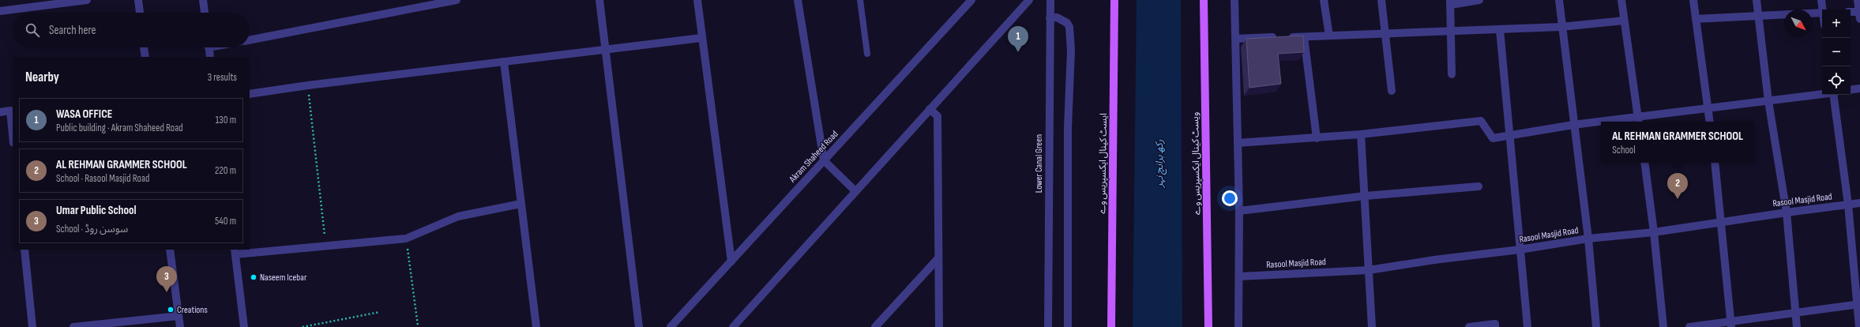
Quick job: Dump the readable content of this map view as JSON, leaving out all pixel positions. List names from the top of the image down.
{
  "streets": {
    "main road": ["ایسٹ کینال ایکسپریس وے", "ویسٹ کینال ایکسپریس وے"],
    "street": ["Akram Shaheed Road", "Lower Canal Green", "Rasool Masjid Road"]
  },
  "water": ["رکھ برانچ نہر"],
  "places": ["Naseem Icebar", "Creations"],
  "north": "bottom right",
  "page": {
    "map_buttons": ["+", "−"],
    "search": "Search here",
    "pins": ["1", "2", "3"],
    "heading": ["Nearby", "3 results"],
    "list": [
      {
        "mark": "1",
        "name": "WASA OFFICE",
        "note": "Public building · Akram Shaheed Road",
        "value": "130 m"
      },
      {
        "mark": "2",
        "name": "AL REHMAN GRAMMER SCHOOL",
        "note": "School · Rasool Masjid Road",
        "value": "220 m"
      },
      {
        "mark": "3",
        "name": "Umar Public School",
        "note": "School · سوسن روڈ",
        "value": "540 m"
      }
    ],
    "popup": ["AL REHMAN GRAMMER SCHOOL", "School"]
  }
}
